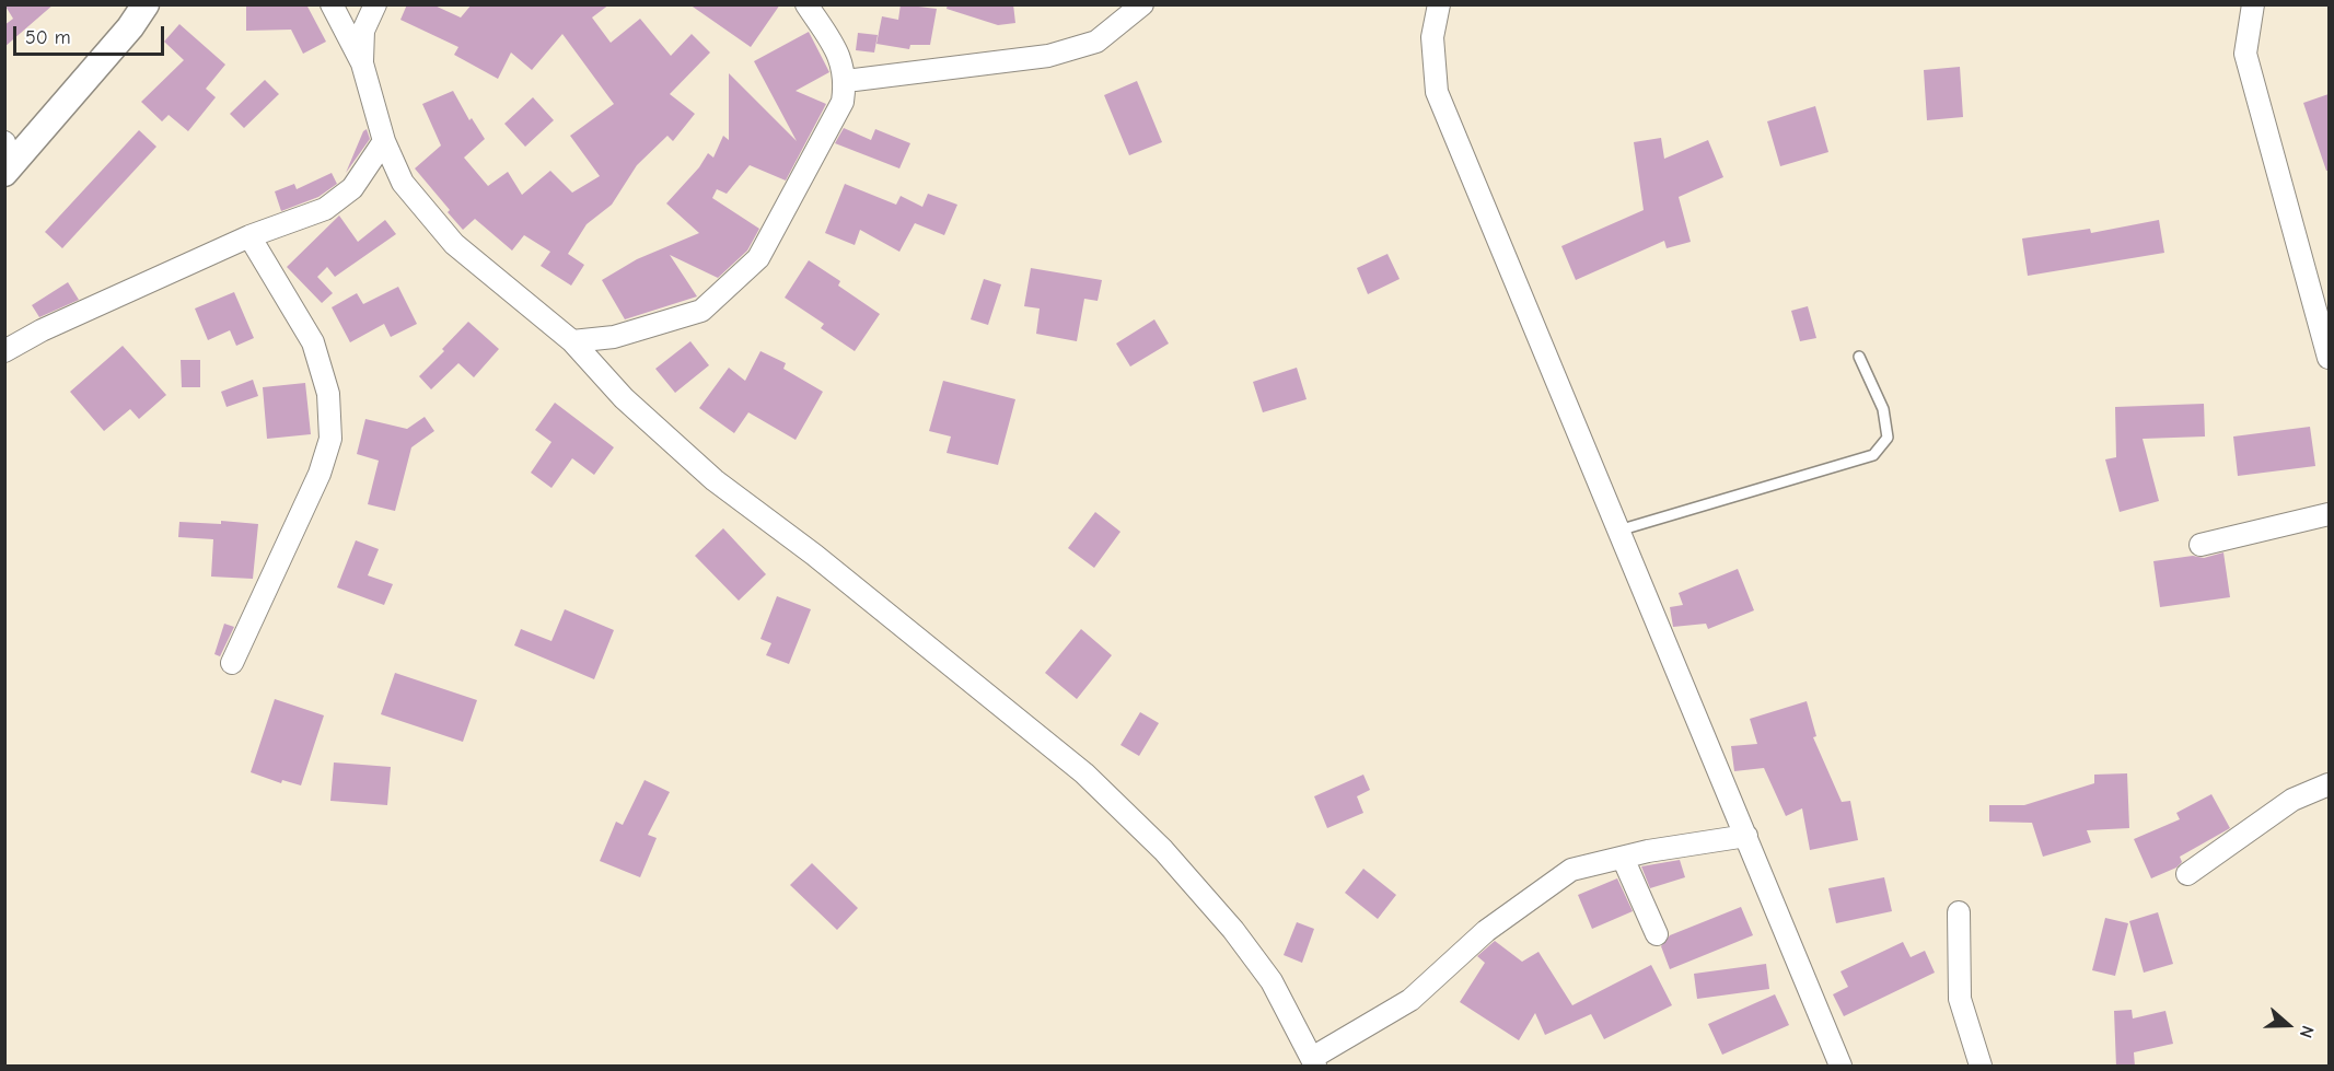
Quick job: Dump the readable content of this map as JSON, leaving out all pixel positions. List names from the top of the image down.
{
  "scale_bar": "50 m",
  "north": "right"
}
